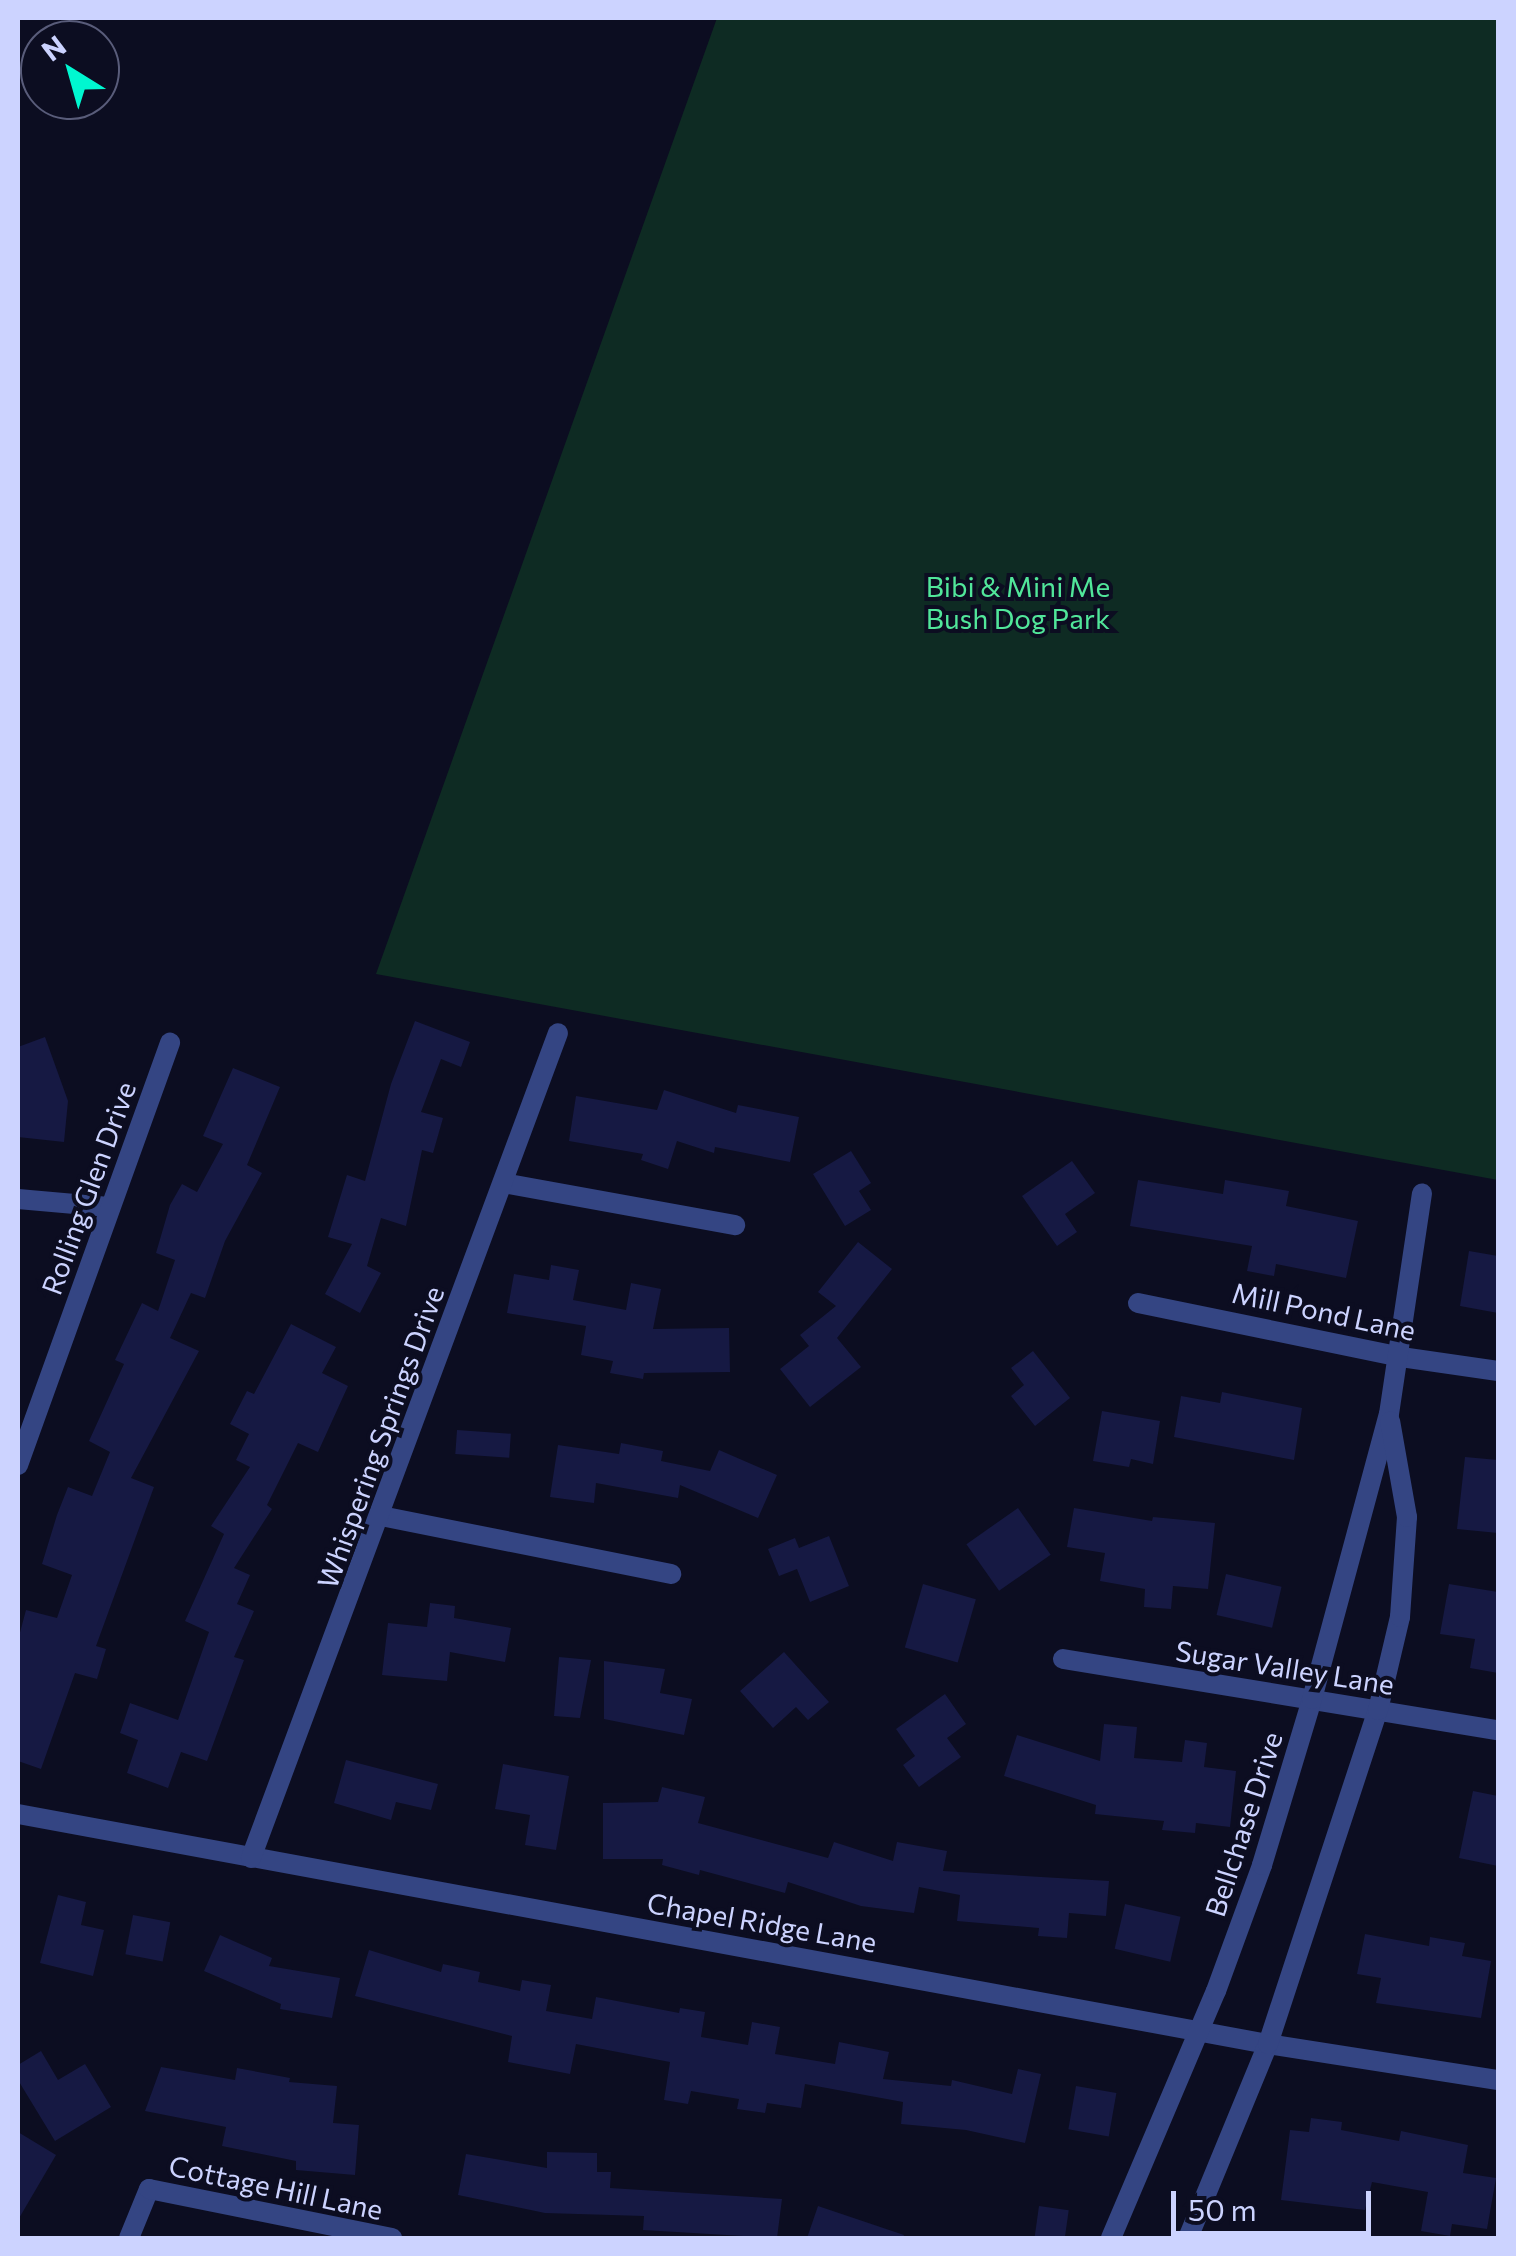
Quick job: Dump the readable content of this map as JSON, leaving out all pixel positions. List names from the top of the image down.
{
  "streets": {
    "street": [
      "Rolling Glen Drive",
      "Mill Pond Lane",
      "Whispering Springs Drive",
      "Sugar Valley Lane",
      "Bellchase Drive",
      "Chapel Ridge Lane",
      "Cottage Hill Lane"
    ]
  },
  "crossings": [
    ["Mill Pond Lane", "Bellchase Drive"],
    ["Whispering Springs Drive", "Chapel Ridge Lane"],
    ["Sugar Valley Lane", "Bellchase Drive"],
    ["Bellchase Drive", "Chapel Ridge Lane"]
  ],
  "parks": ["Bibi & Mini Me Bush Dog Park"],
  "scale_bar": "50 m",
  "north": "top left"
}
